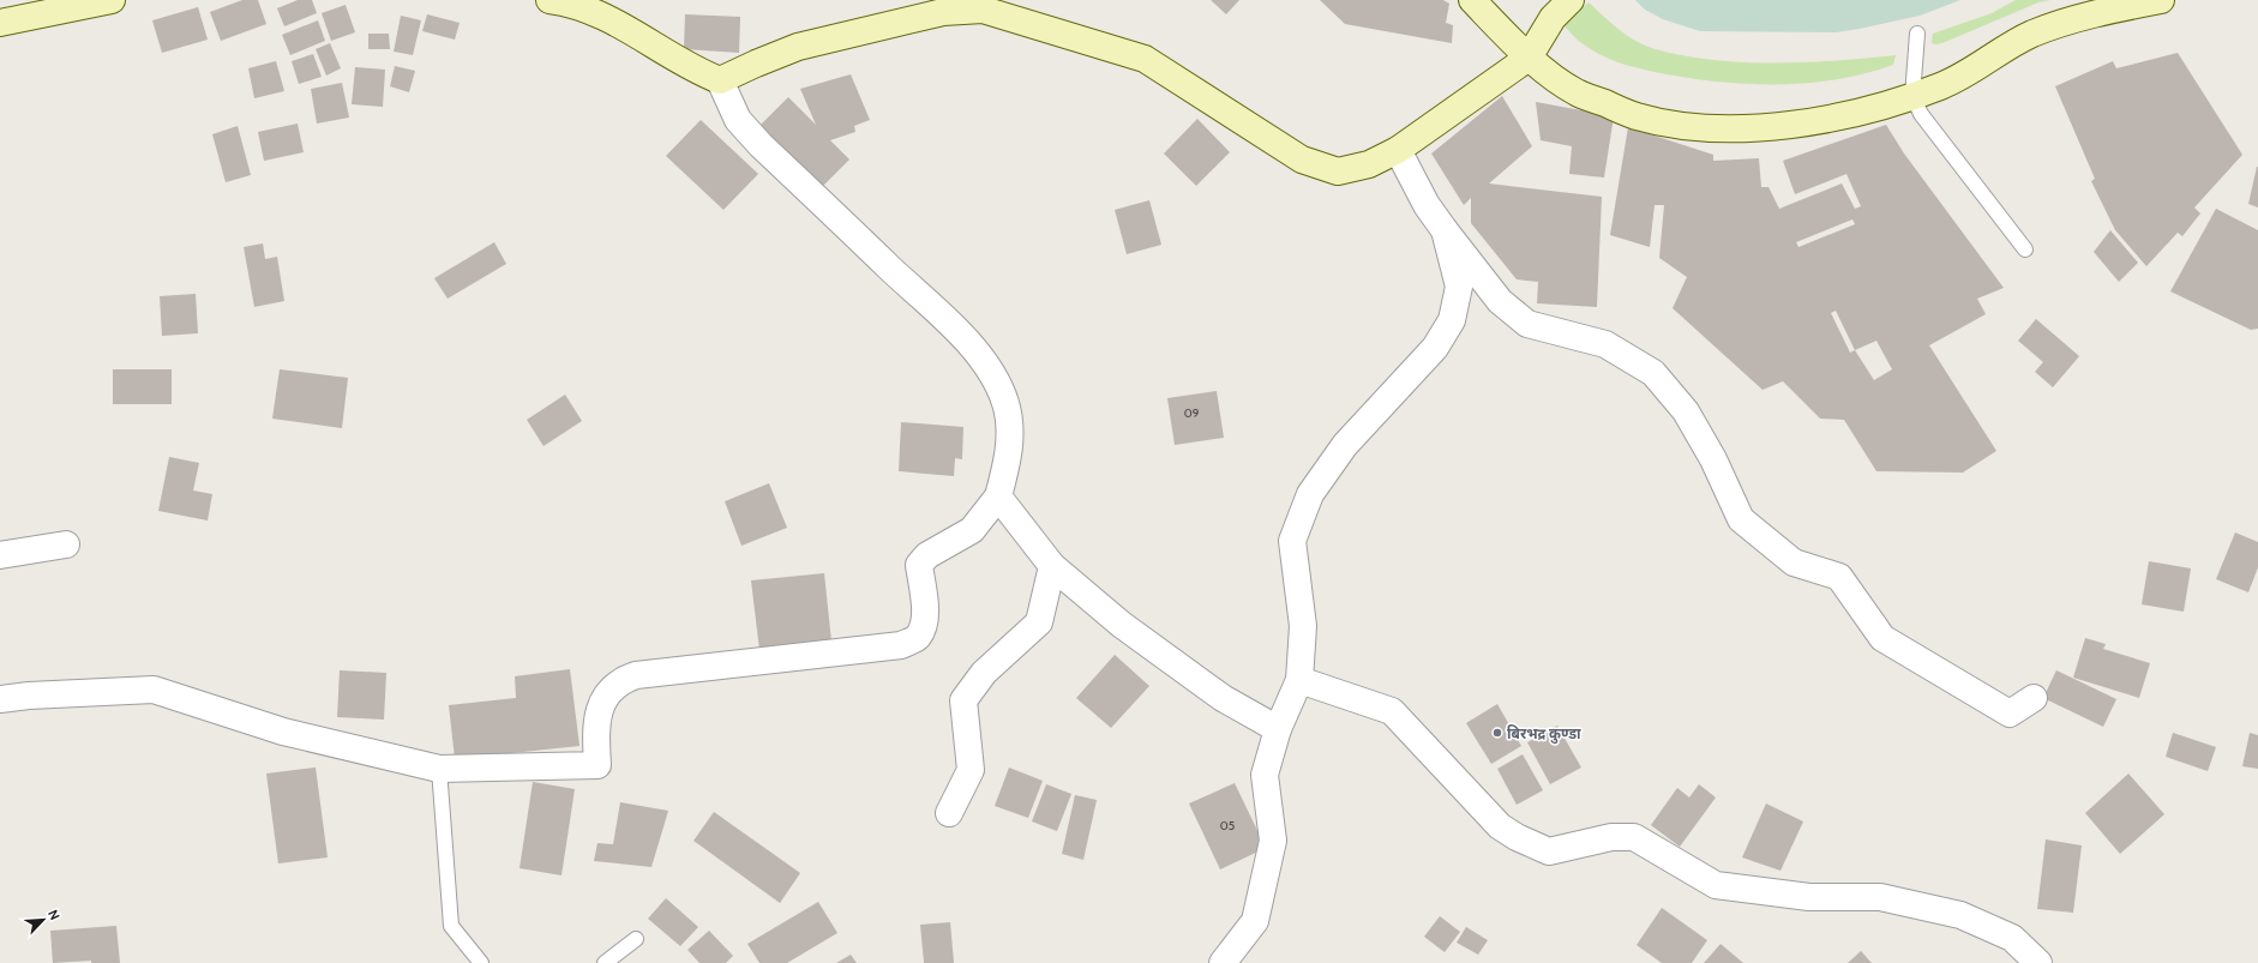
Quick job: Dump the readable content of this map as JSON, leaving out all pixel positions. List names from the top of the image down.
{
  "places": ["बिरभद्र कुण्डा"],
  "house_numbers": ["09", "05"],
  "north": "top right"
}
